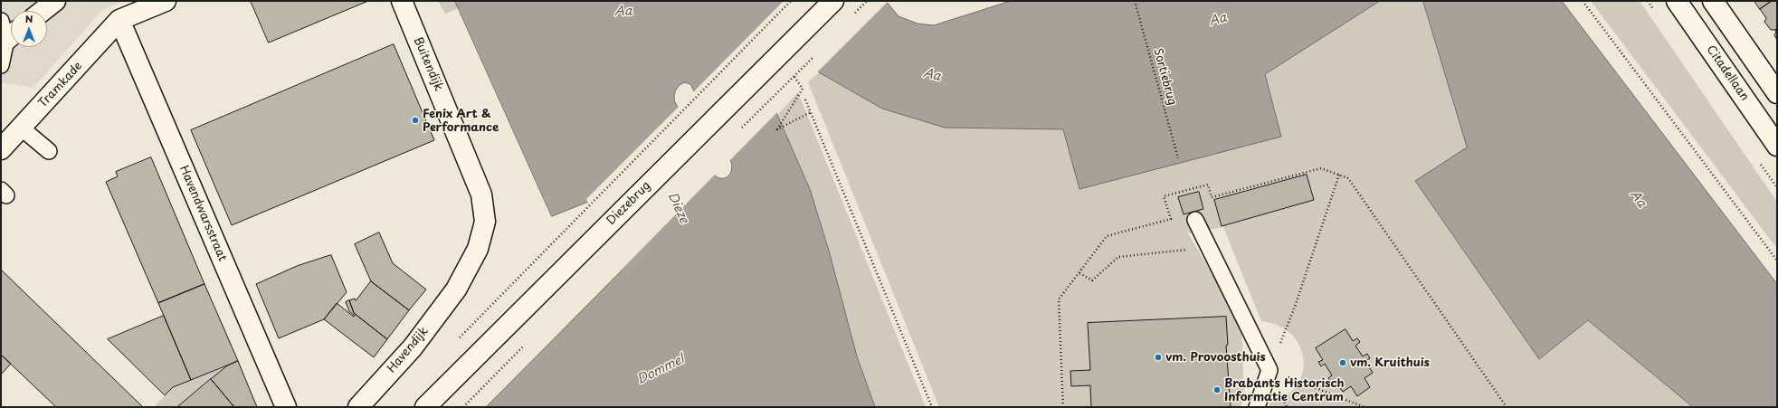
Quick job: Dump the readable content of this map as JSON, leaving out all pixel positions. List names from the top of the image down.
{
  "streets": {
    "street": [
      "Buitendijk",
      "Citadellaan",
      "Tramkade",
      "Diezebrug",
      "Havendwarsstraat",
      "Havendijk"
    ],
    "path": ["Sortiebrug"]
  },
  "crossings": [
    ["Buitendijk", "Havendijk"],
    ["Tramkade", "Havendwarsstraat"]
  ],
  "water": ["Aa", "Dieze", "Dommel"],
  "places": [
    "Fenix Art & Performance",
    "vm. Provoosthuis",
    "vm. Kruithuis",
    "Brabants Historisch Informatie Centrum"
  ],
  "north": "top"
}
